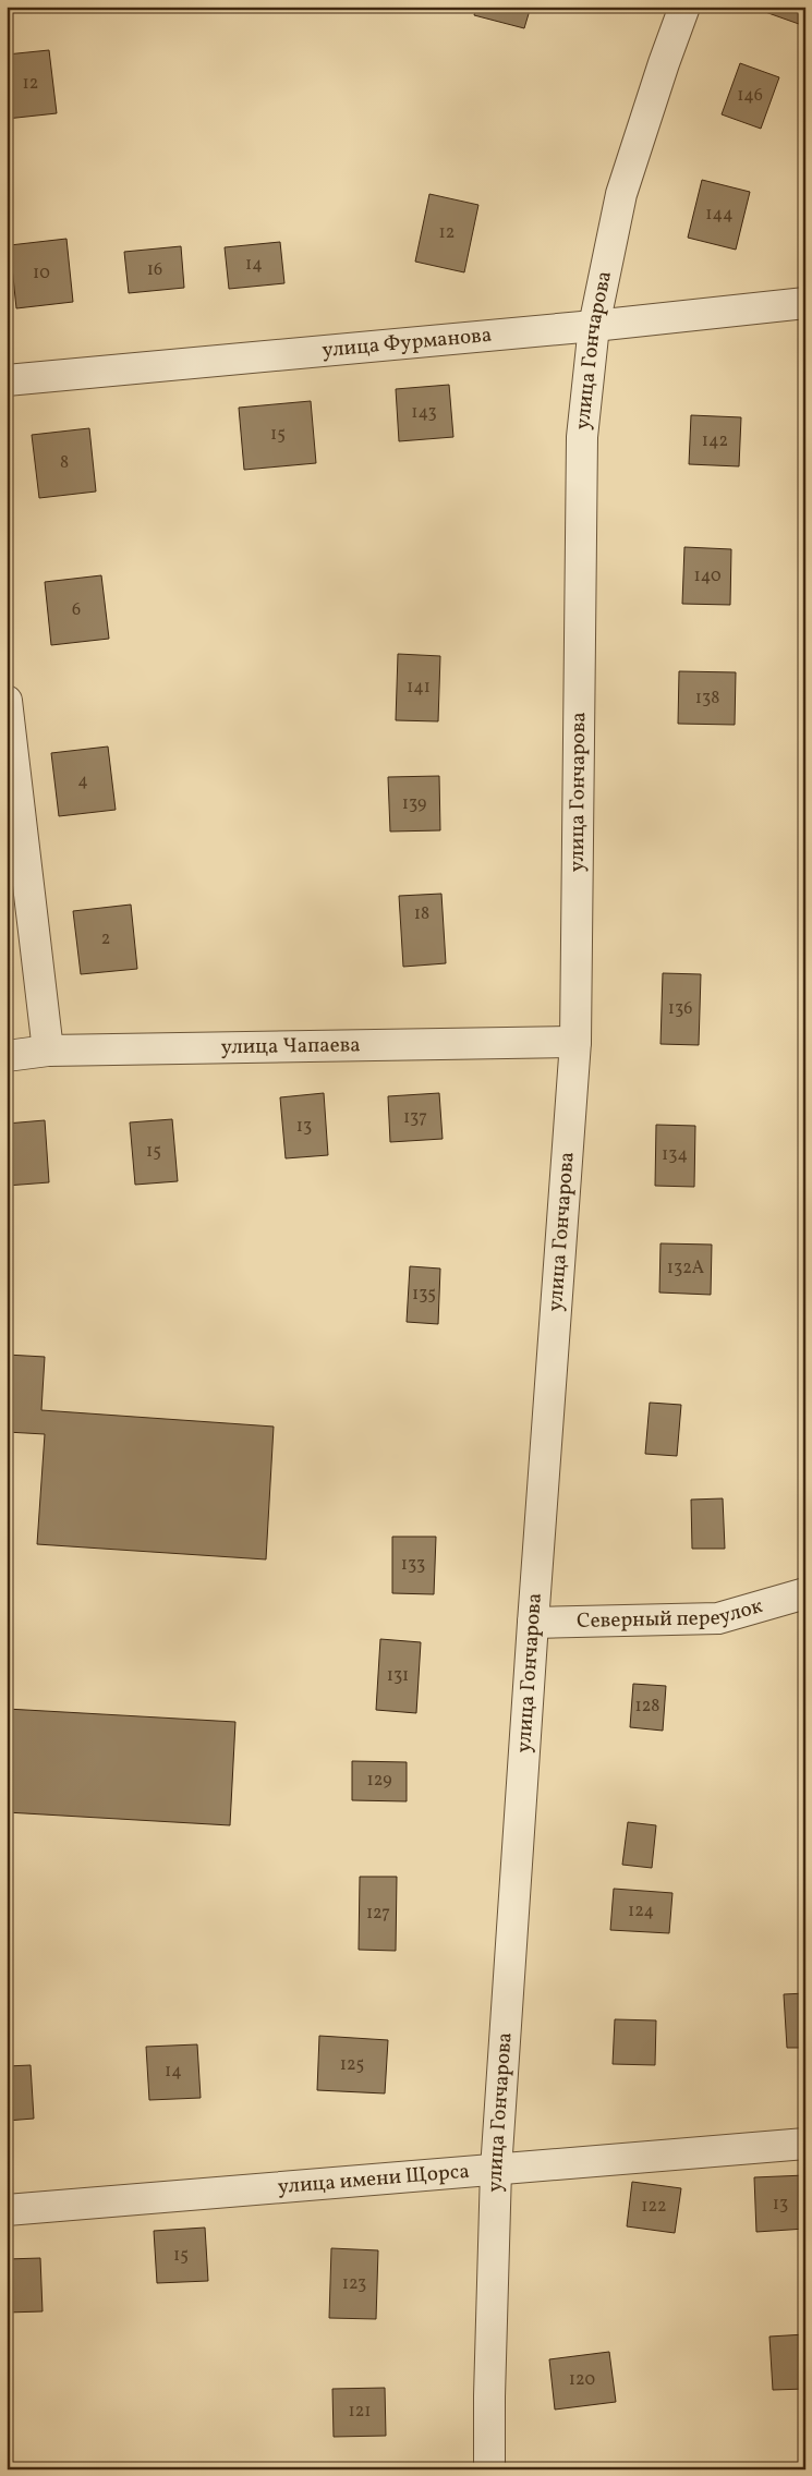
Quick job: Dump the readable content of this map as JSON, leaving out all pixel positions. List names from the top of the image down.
{
  "streets": {
    "street": [
      "улица Фурманова",
      "улица Гончарова",
      "улица Чапаева",
      "Северный переулок",
      "улица имени Щорса"
    ]
  },
  "crossings": [
    ["улица Фурманова", "улица Гончарова"],
    ["улица Гончарова", "улица Чапаева"],
    ["улица Гончарова", "Северный переулок"],
    ["улица Гончарова", "улица имени Щорса"]
  ],
  "house_numbers": [
    "12",
    "146",
    "144",
    "12",
    "14",
    "16",
    "10",
    "143",
    "15",
    "142",
    "8",
    "140",
    "6",
    "141",
    "138",
    "4",
    "139",
    "18",
    "2",
    "136",
    "137",
    "13",
    "15",
    "134",
    "132А",
    "135",
    "133",
    "131",
    "128",
    "129",
    "124",
    "127",
    "125",
    "14",
    "13",
    "122",
    "15",
    "123",
    "120",
    "121"
  ]
}
